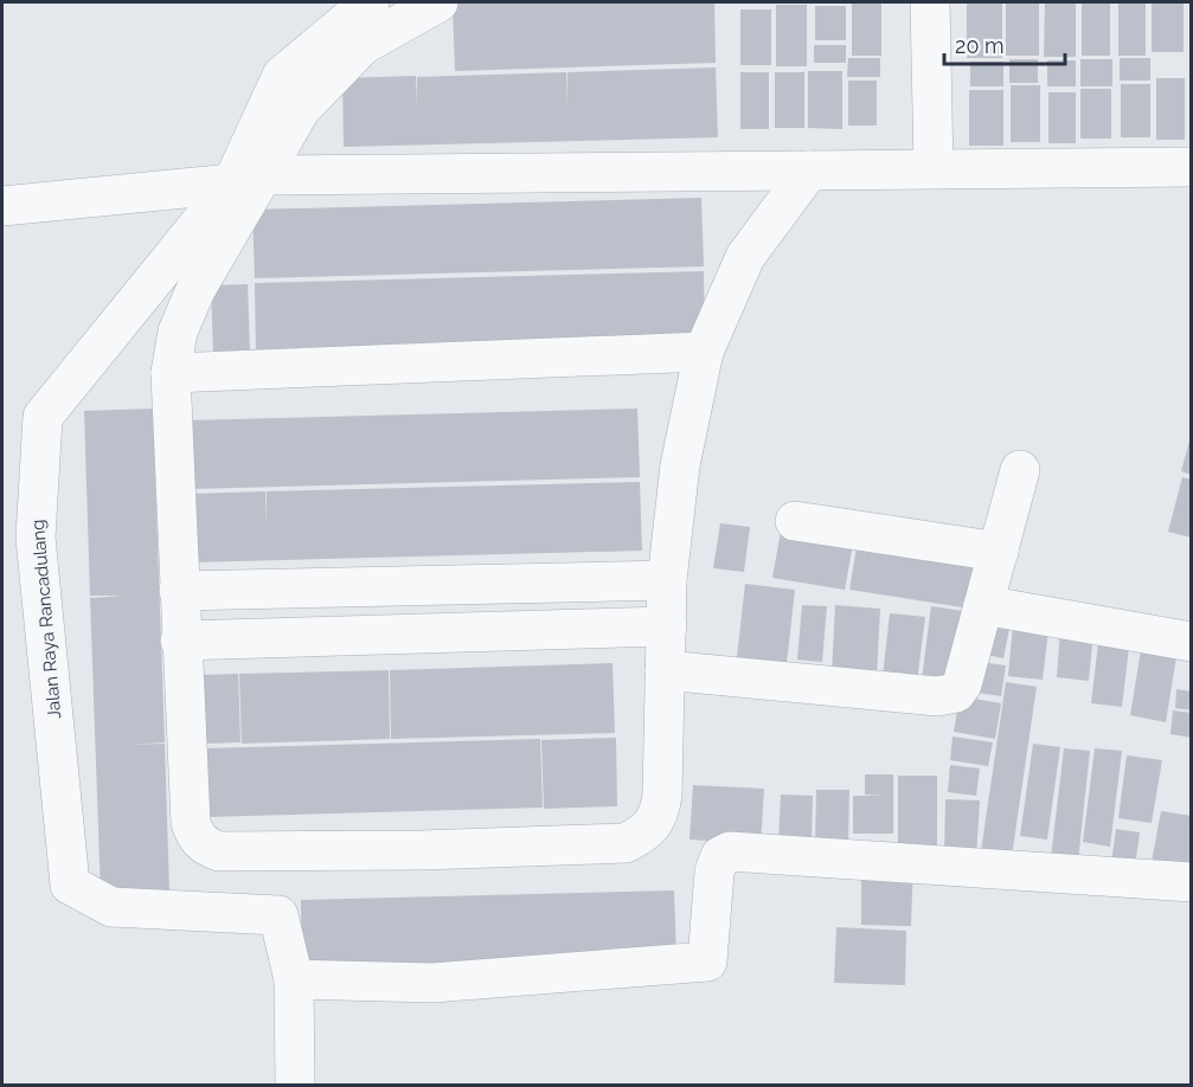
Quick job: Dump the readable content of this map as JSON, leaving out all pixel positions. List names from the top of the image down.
{
  "streets": {
    "street": ["Jalan Raya Rancadulang"]
  },
  "scale_bar": "20 m"
}
